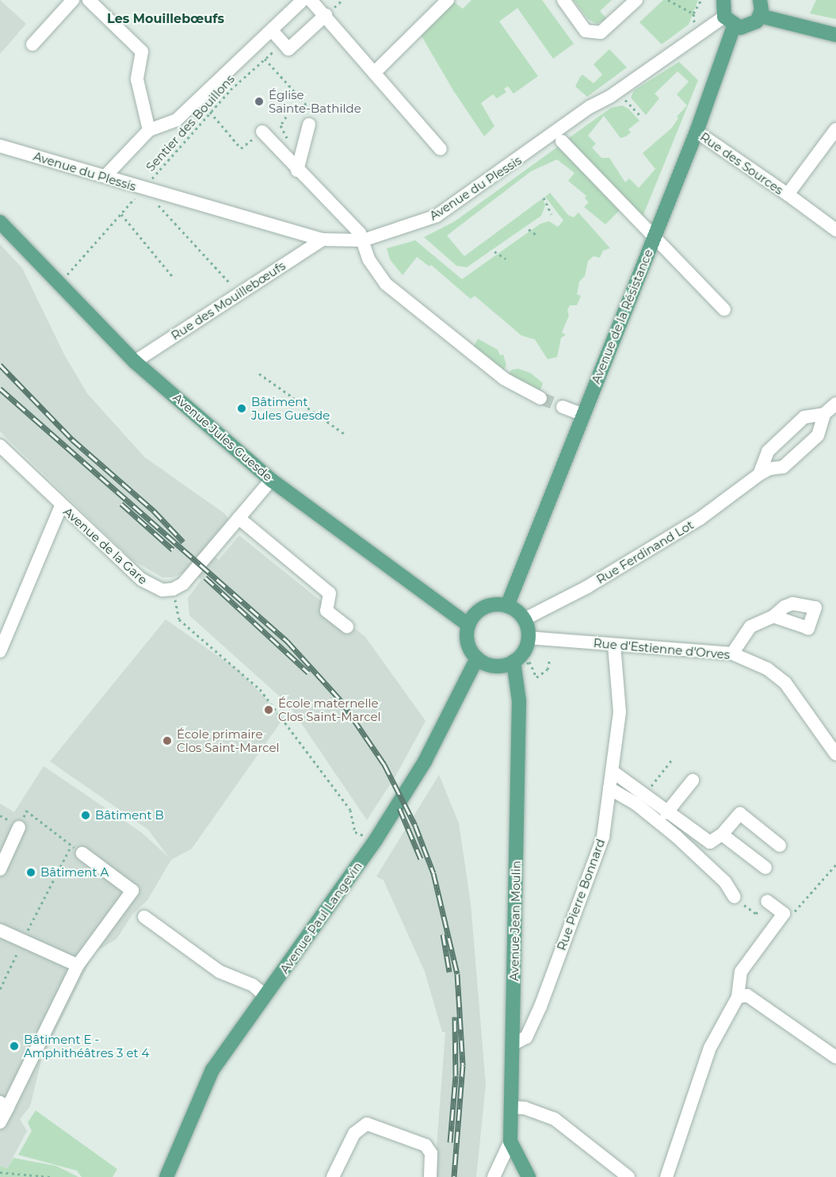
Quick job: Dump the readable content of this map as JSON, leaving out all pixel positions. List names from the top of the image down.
{
  "streets": {
    "main road": [
      "Avenue de la Résistance",
      "Avenue Jules Guesde",
      "Avenue Paul Langevin",
      "Avenue Jean Moulin"
    ],
    "street": [
      "Rue des Sources",
      "Avenue du Plessis",
      "Rue des Mouillebœufs",
      "Avenue de la Gare",
      "Rue Ferdinand Lot",
      "Rue d'Estienne d'Orves",
      "Rue Pierre Bonnard"
    ],
    "path": ["Sentier des Bouillons"]
  },
  "crossings": [
    ["Sentier des Bouillons", "Avenue du Plessis"],
    ["Sentier des Bouillons", "Avenue Jules Guesde"],
    ["Rue des Sources", "Avenue de la Résistance"],
    ["Avenue du Plessis", "Rue des Mouillebœufs"],
    ["Avenue du Plessis", "Avenue de la Résistance"],
    ["Rue des Mouillebœufs", "Avenue Jules Guesde"],
    ["Avenue de la Résistance", "Avenue Jules Guesde"],
    ["Avenue de la Résistance", "Rue Ferdinand Lot"],
    ["Avenue de la Résistance", "Rue d'Estienne d'Orves"],
    ["Avenue de la Résistance", "Avenue Paul Langevin"],
    ["Avenue de la Résistance", "Avenue Jean Moulin"],
    ["Avenue Jules Guesde", "Rue Ferdinand Lot"],
    ["Avenue Jules Guesde", "Rue d'Estienne d'Orves"],
    ["Avenue Jules Guesde", "Avenue Paul Langevin"],
    ["Avenue Jules Guesde", "Avenue Jean Moulin"],
    ["Rue Ferdinand Lot", "Rue d'Estienne d'Orves"],
    ["Rue Ferdinand Lot", "Avenue Paul Langevin"],
    ["Rue Ferdinand Lot", "Avenue Jean Moulin"],
    ["Rue d'Estienne d'Orves", "Rue Pierre Bonnard"],
    ["Rue d'Estienne d'Orves", "Avenue Paul Langevin"],
    ["Rue d'Estienne d'Orves", "Avenue Jean Moulin"],
    ["Rue Pierre Bonnard", "Avenue Jean Moulin"],
    ["Avenue Paul Langevin", "Avenue Jean Moulin"]
  ],
  "districts": ["Les Mouillebœufs"],
  "places": [
    "Église Sainte-Bathilde",
    "Bâtiment Jules Guesde",
    "École maternelle Clos Saint-Marcel",
    "École primaire Clos Saint-Marcel",
    "Bâtiment B",
    "Bâtiment A",
    "Bâtiment E - Amphithéâtres 3 et 4"
  ]
}
